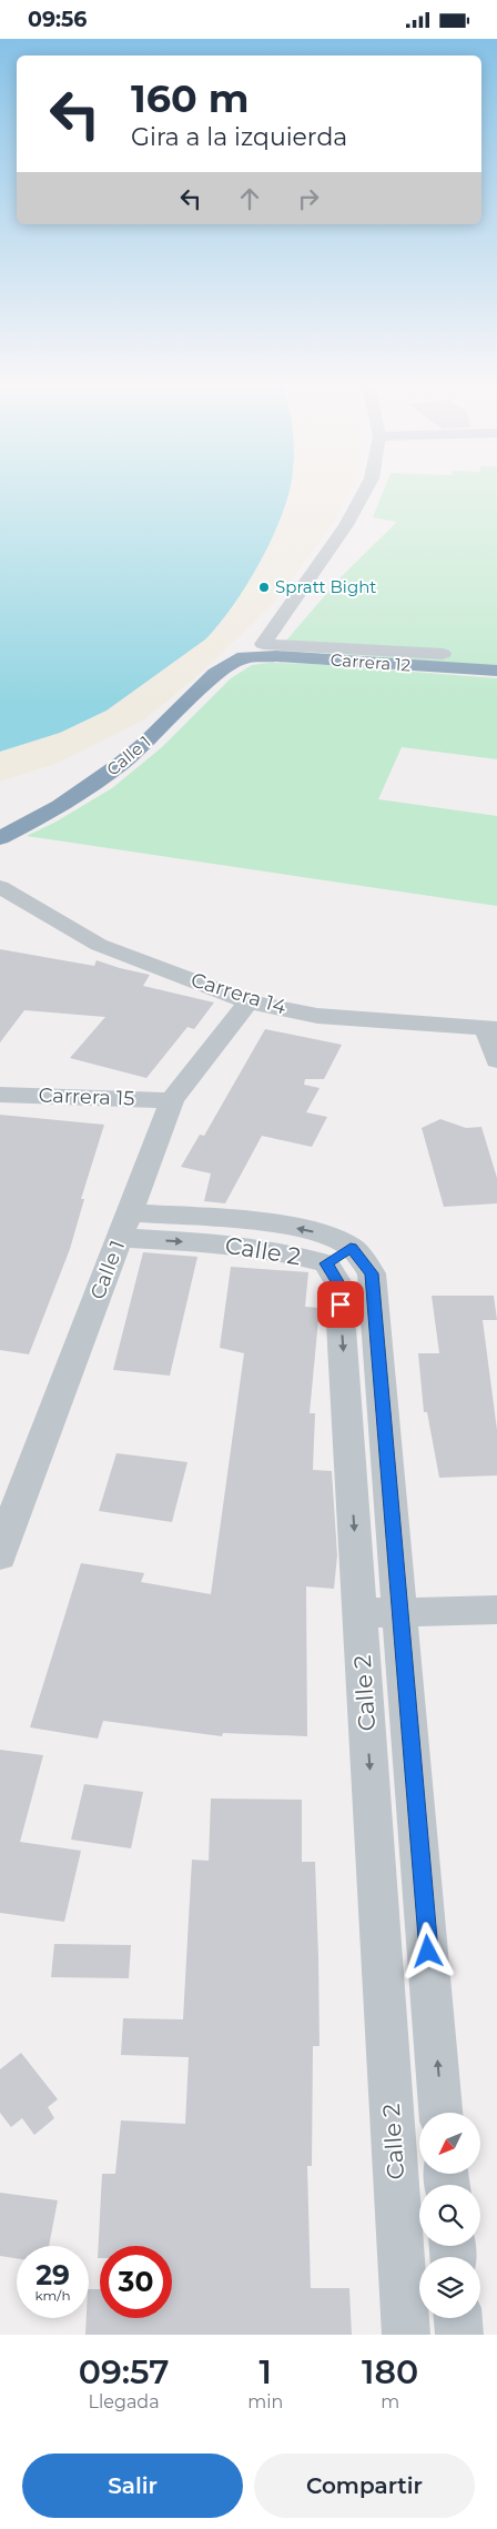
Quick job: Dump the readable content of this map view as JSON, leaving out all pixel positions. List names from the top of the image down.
{
  "streets": {
    "highway": ["Carrera 12", "Calle 1"],
    "street": ["Carrera 14", "Carrera 15", "Calle 2"]
  },
  "crossings": [
    ["Carrera 12", "Calle 1"],
    ["Calle 1", "Carrera 14"],
    ["Calle 1", "Carrera 15"],
    ["Calle 1", "Calle 2"]
  ],
  "places": ["Spratt Bight"],
  "north": "bottom left",
  "page": {
    "status": "09:56",
    "turn": ["160 m", "Gira a la izquierda"],
    "speed": "29 km/h",
    "limit": "30",
    "eta": [
      "09:57",
      "Llegada",
      "1",
      "min",
      "180",
      "m"
    ],
    "buttons": ["Salir", "Compartir"]
  }
}
